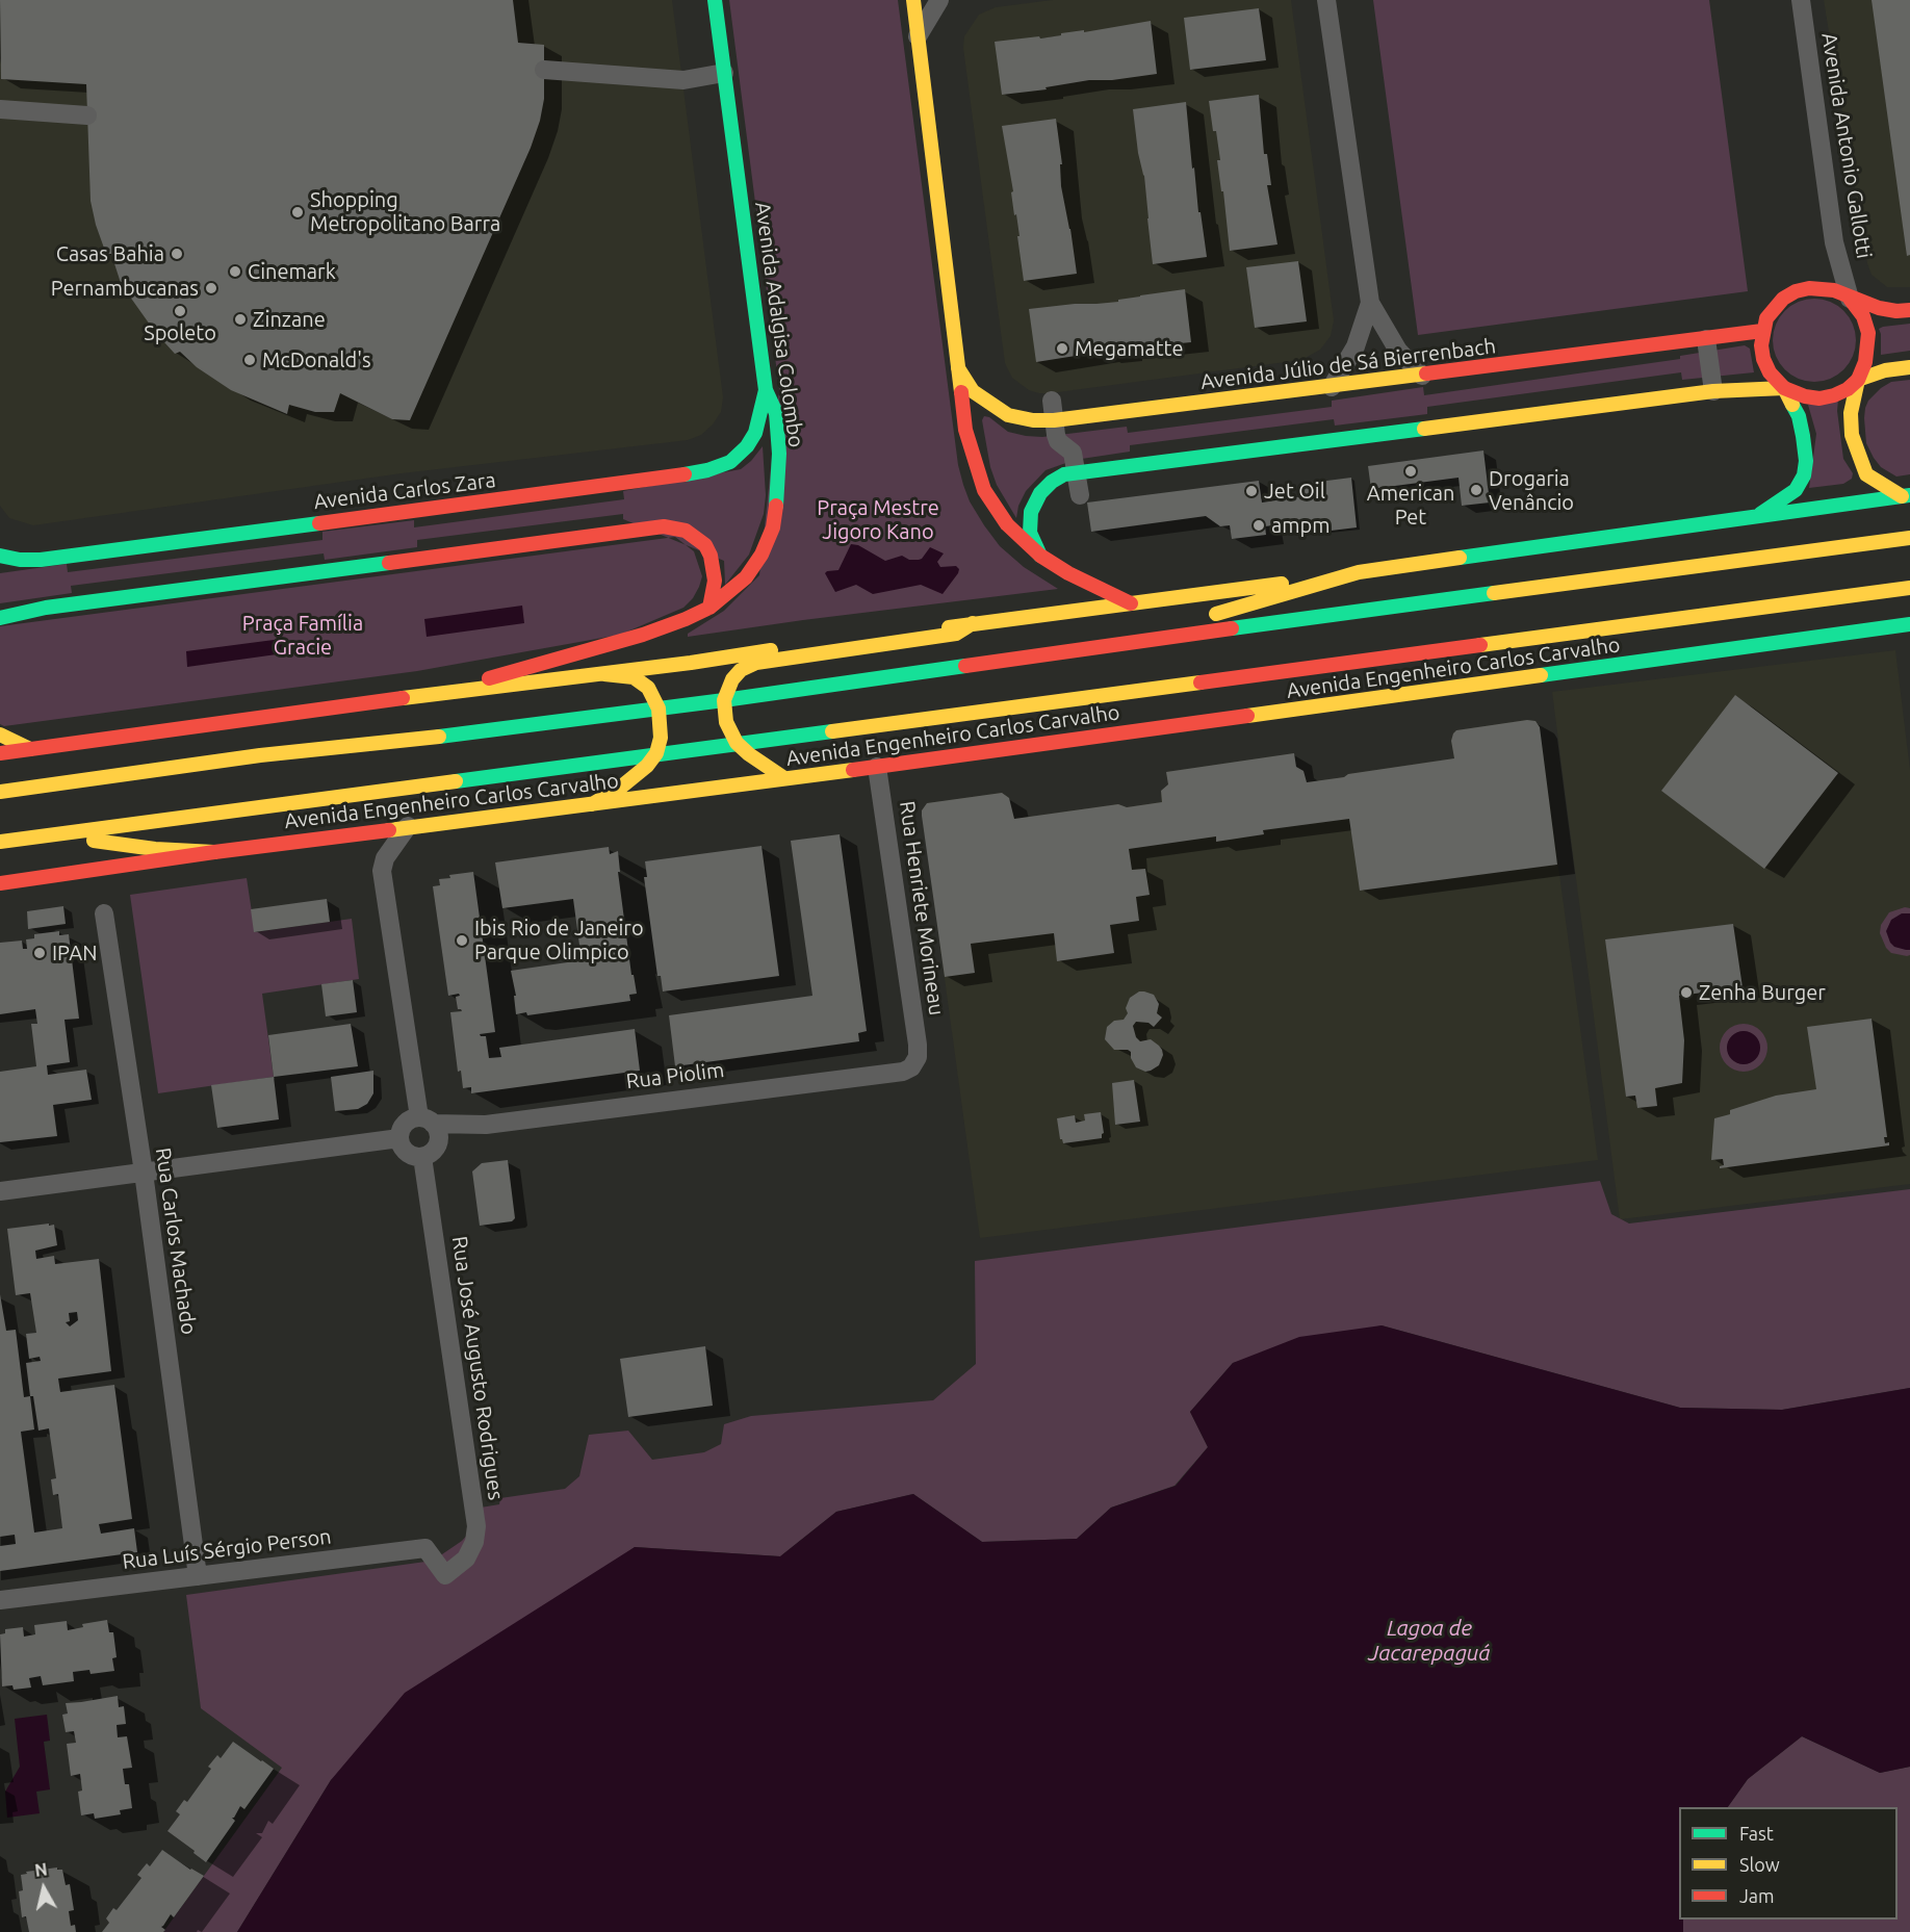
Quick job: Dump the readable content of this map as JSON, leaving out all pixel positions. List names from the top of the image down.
{
  "streets": {
    "main road": [
      "Avenida Adalgisa Colombo",
      "Avenida Júlio de Sá Bierrenbach",
      "Avenida Carlos Zara",
      "Avenida Engenheiro Carlos Carvalho"
    ],
    "street": [
      "Avenida Antonio Gallotti",
      "Rua Henriete Morineau",
      "Rua Piolim",
      "Rua Carlos Machado",
      "Rua José Augusto Rodrigues",
      "Rua Luís Sérgio Person"
    ]
  },
  "crossings": [
    ["Avenida Antonio Gallotti", "Avenida Júlio de Sá Bierrenbach"],
    ["Avenida Adalgisa Colombo", "Avenida Carlos Zara"],
    ["Avenida Engenheiro Carlos Carvalho", "Rua Henriete Morineau"],
    ["Rua Henriete Morineau", "Rua Piolim"],
    ["Rua Piolim", "Rua José Augusto Rodrigues"],
    ["Rua Carlos Machado", "Rua Luís Sérgio Person"],
    ["Rua José Augusto Rodrigues", "Rua Luís Sérgio Person"]
  ],
  "water": ["Lagoa de Jacarepaguá"],
  "parks": ["Praça Mestre Jigoro Kano", "Praça Família Gracie"],
  "places": [
    "Shopping Metropolitano Barra",
    "Casas Bahia",
    "Cinemark",
    "Pernambucanas",
    "Spoleto",
    "Zinzane",
    "Megamatte",
    "McDonald's",
    "American Pet",
    "Drogaria Venâncio",
    "Jet Oil",
    "ampm",
    "Ibis Rio de Janeiro Parque Olimpico",
    "IPAN",
    "Zenha Burger"
  ],
  "legend": ["Fast", "Slow", "Jam"],
  "north": "top"
}
